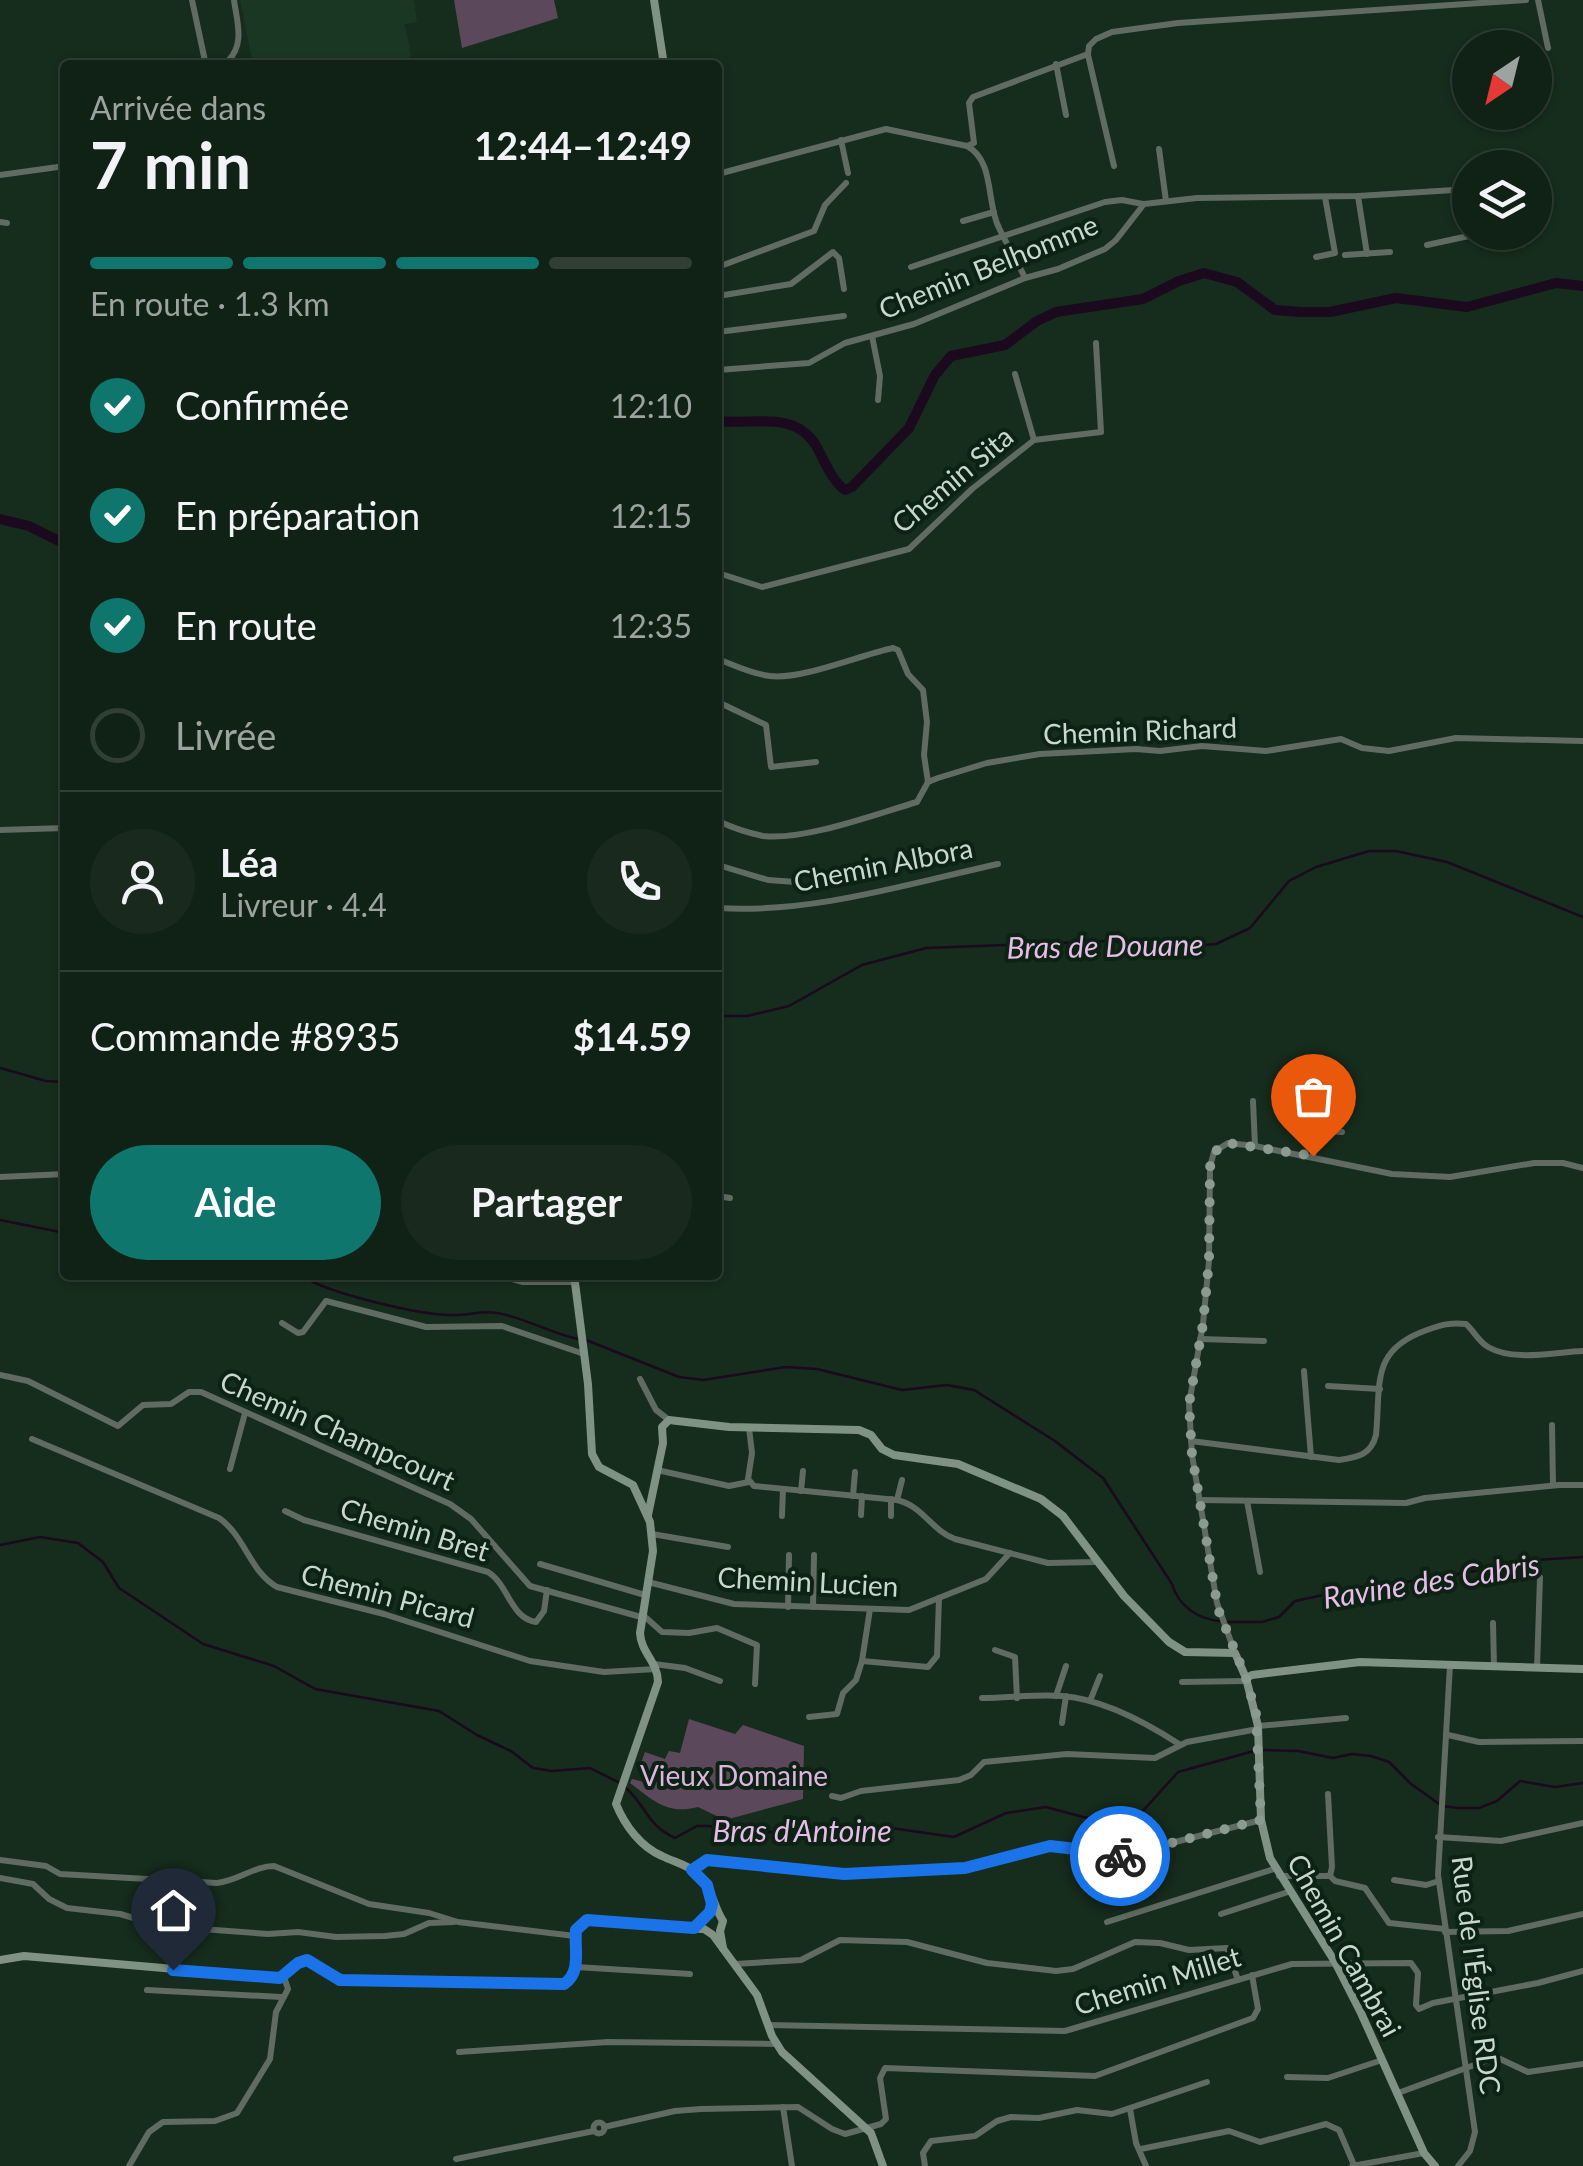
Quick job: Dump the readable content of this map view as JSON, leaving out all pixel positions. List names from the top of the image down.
{
  "streets": {
    "main road": ["Chemin Cambrai"],
    "street": [
      "Chemin Belhomme",
      "Chemin Sita",
      "Chemin Richard",
      "Chemin Albora",
      "Chemin Champcourt",
      "Chemin Bret",
      "Chemin Lucien",
      "Chemin Picard",
      "Rue de l'Église RDC",
      "Chemin Millet"
    ]
  },
  "crossings": [
    ["Chemin Champcourt", "Chemin Bret"],
    ["Chemin Cambrai", "Chemin Millet"],
    ["Rue de l'Église RDC", "Chemin Millet"]
  ],
  "water": ["Bras de Douane", "Ravine des Cabris", "Bras d'Antoine"],
  "parks": ["Vieux Domaine"],
  "north": "bottom left",
  "page": {
    "heading": ["7 min", "Arrivée dans", "12:44–12:49"],
    "panel": [
      "Léa",
      "Livreur · 4.4",
      "Commande #8935",
      "$14.59"
    ],
    "bar": "En route · 1.3 km",
    "list": [
      ["Confirmée", "12:10"],
      ["En préparation", "12:15"],
      ["En route", "12:35"],
      "Livrée"
    ],
    "buttons": ["Aide", "Partager"]
  }
}
